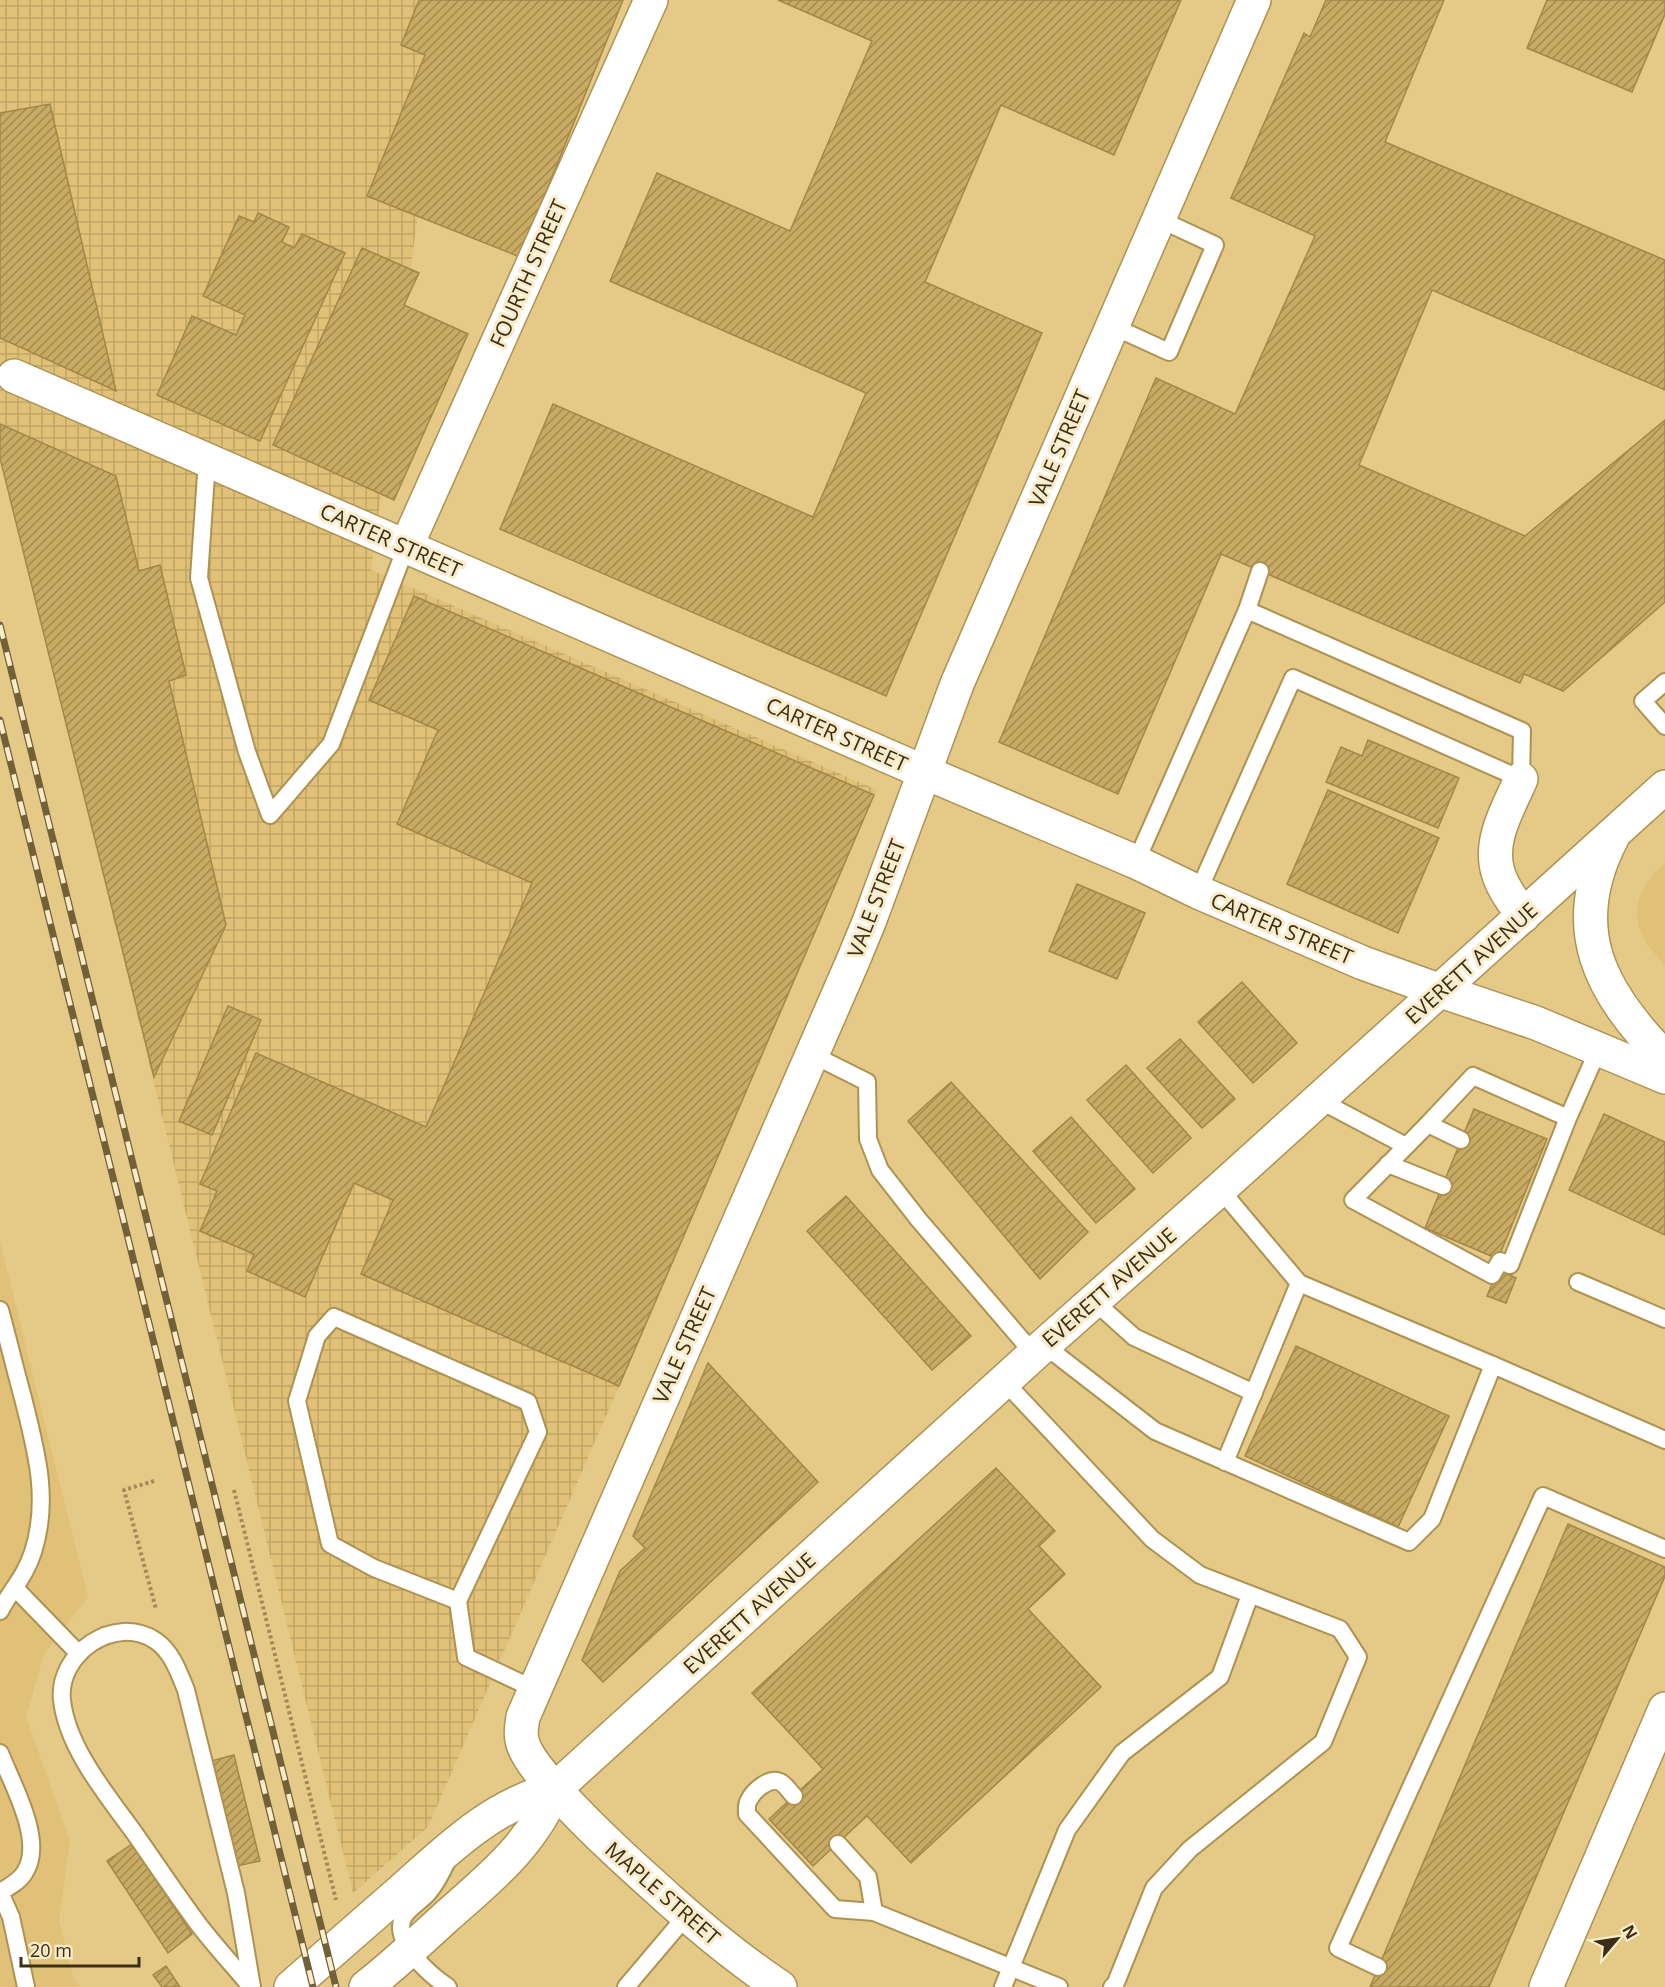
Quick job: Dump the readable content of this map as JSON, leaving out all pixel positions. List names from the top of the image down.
{
  "streets": {
    "street": [
      "FOURTH STREET",
      "VALE STREET",
      "CARTER STREET",
      "EVERETT AVENUE",
      "MAPLE STREET"
    ]
  },
  "crossings": [
    ["FOURTH STREET", "CARTER STREET"],
    ["VALE STREET", "CARTER STREET"],
    ["VALE STREET", "EVERETT AVENUE"],
    ["VALE STREET", "MAPLE STREET"],
    ["CARTER STREET", "EVERETT AVENUE"],
    ["EVERETT AVENUE", "MAPLE STREET"]
  ],
  "scale_bar": "20 m",
  "north": "top right"
}
